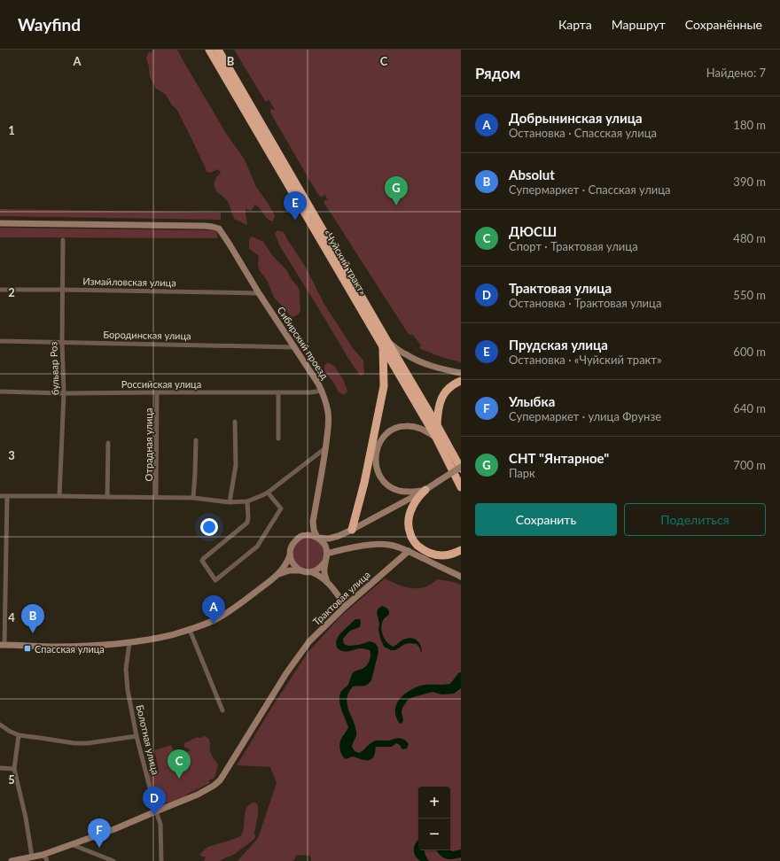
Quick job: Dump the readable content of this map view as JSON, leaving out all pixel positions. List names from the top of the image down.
{
  "streets": {
    "highway": ["«Чуйский тракт»"],
    "street": [
      "Измайловская улица",
      "Бородинская улица",
      "Сибирский проезд",
      "бульвар Роз",
      "Российская улица",
      "Отрадная улица",
      "Трактовая улица",
      "Болотная улица"
    ]
  },
  "crossings": [
    ["Измайловская улица", "Сибирский проезд"],
    ["Измайловская улица", "бульвар Роз"],
    ["Бородинская улица", "Сибирский проезд"],
    ["Бородинская улица", "бульвар Роз"],
    ["Сибирский проезд", "Российская улица"],
    ["бульвар Роз", "Российская улица"],
    ["Российская улица", "Отрадная улица"],
    ["Трактовая улица", "Болотная улица"]
  ],
  "places": {
    "transit": ["Спасская улица"]
  },
  "page": {
    "header": "Wayfind",
    "nav": ["Карта", "Маршрут", "Сохранённые"],
    "heading": ["Рядом", "Найдено: 7"],
    "list": [
      {
        "mark": "A",
        "name": "Добрынинская улица",
        "note": "Остановка · Спасская улица",
        "value": "180 m"
      },
      {
        "mark": "B",
        "name": "Absolut",
        "note": "Супермаркет · Спасская улица",
        "value": "390 m"
      },
      {
        "mark": "C",
        "name": "ДЮСШ",
        "note": "Спорт · Трактовая улица",
        "value": "480 m"
      },
      {
        "mark": "D",
        "name": "Трактовая улица",
        "note": "Остановка · Трактовая улица",
        "value": "550 m"
      },
      {
        "mark": "E",
        "name": "Прудская улица",
        "note": "Остановка · «Чуйский тракт»",
        "value": "600 m"
      },
      {
        "mark": "F",
        "name": "Улыбка",
        "note": "Супермаркет · улица Фрунзе",
        "value": "640 m"
      },
      {
        "mark": "G",
        "name": "СНТ \"Янтарное\"",
        "note": "Парк",
        "value": "700 m"
      }
    ],
    "pins": [
      "G",
      "E",
      "A",
      "B",
      "C",
      "D",
      "F"
    ],
    "buttons": ["Сохранить", "Поделиться"],
    "map_buttons": ["+", "−"]
  },
  "grid": {
    "columns": ["A", "B", "C"],
    "rows": [
      "1",
      "2",
      "3",
      "4",
      "5"
    ]
  }
}
